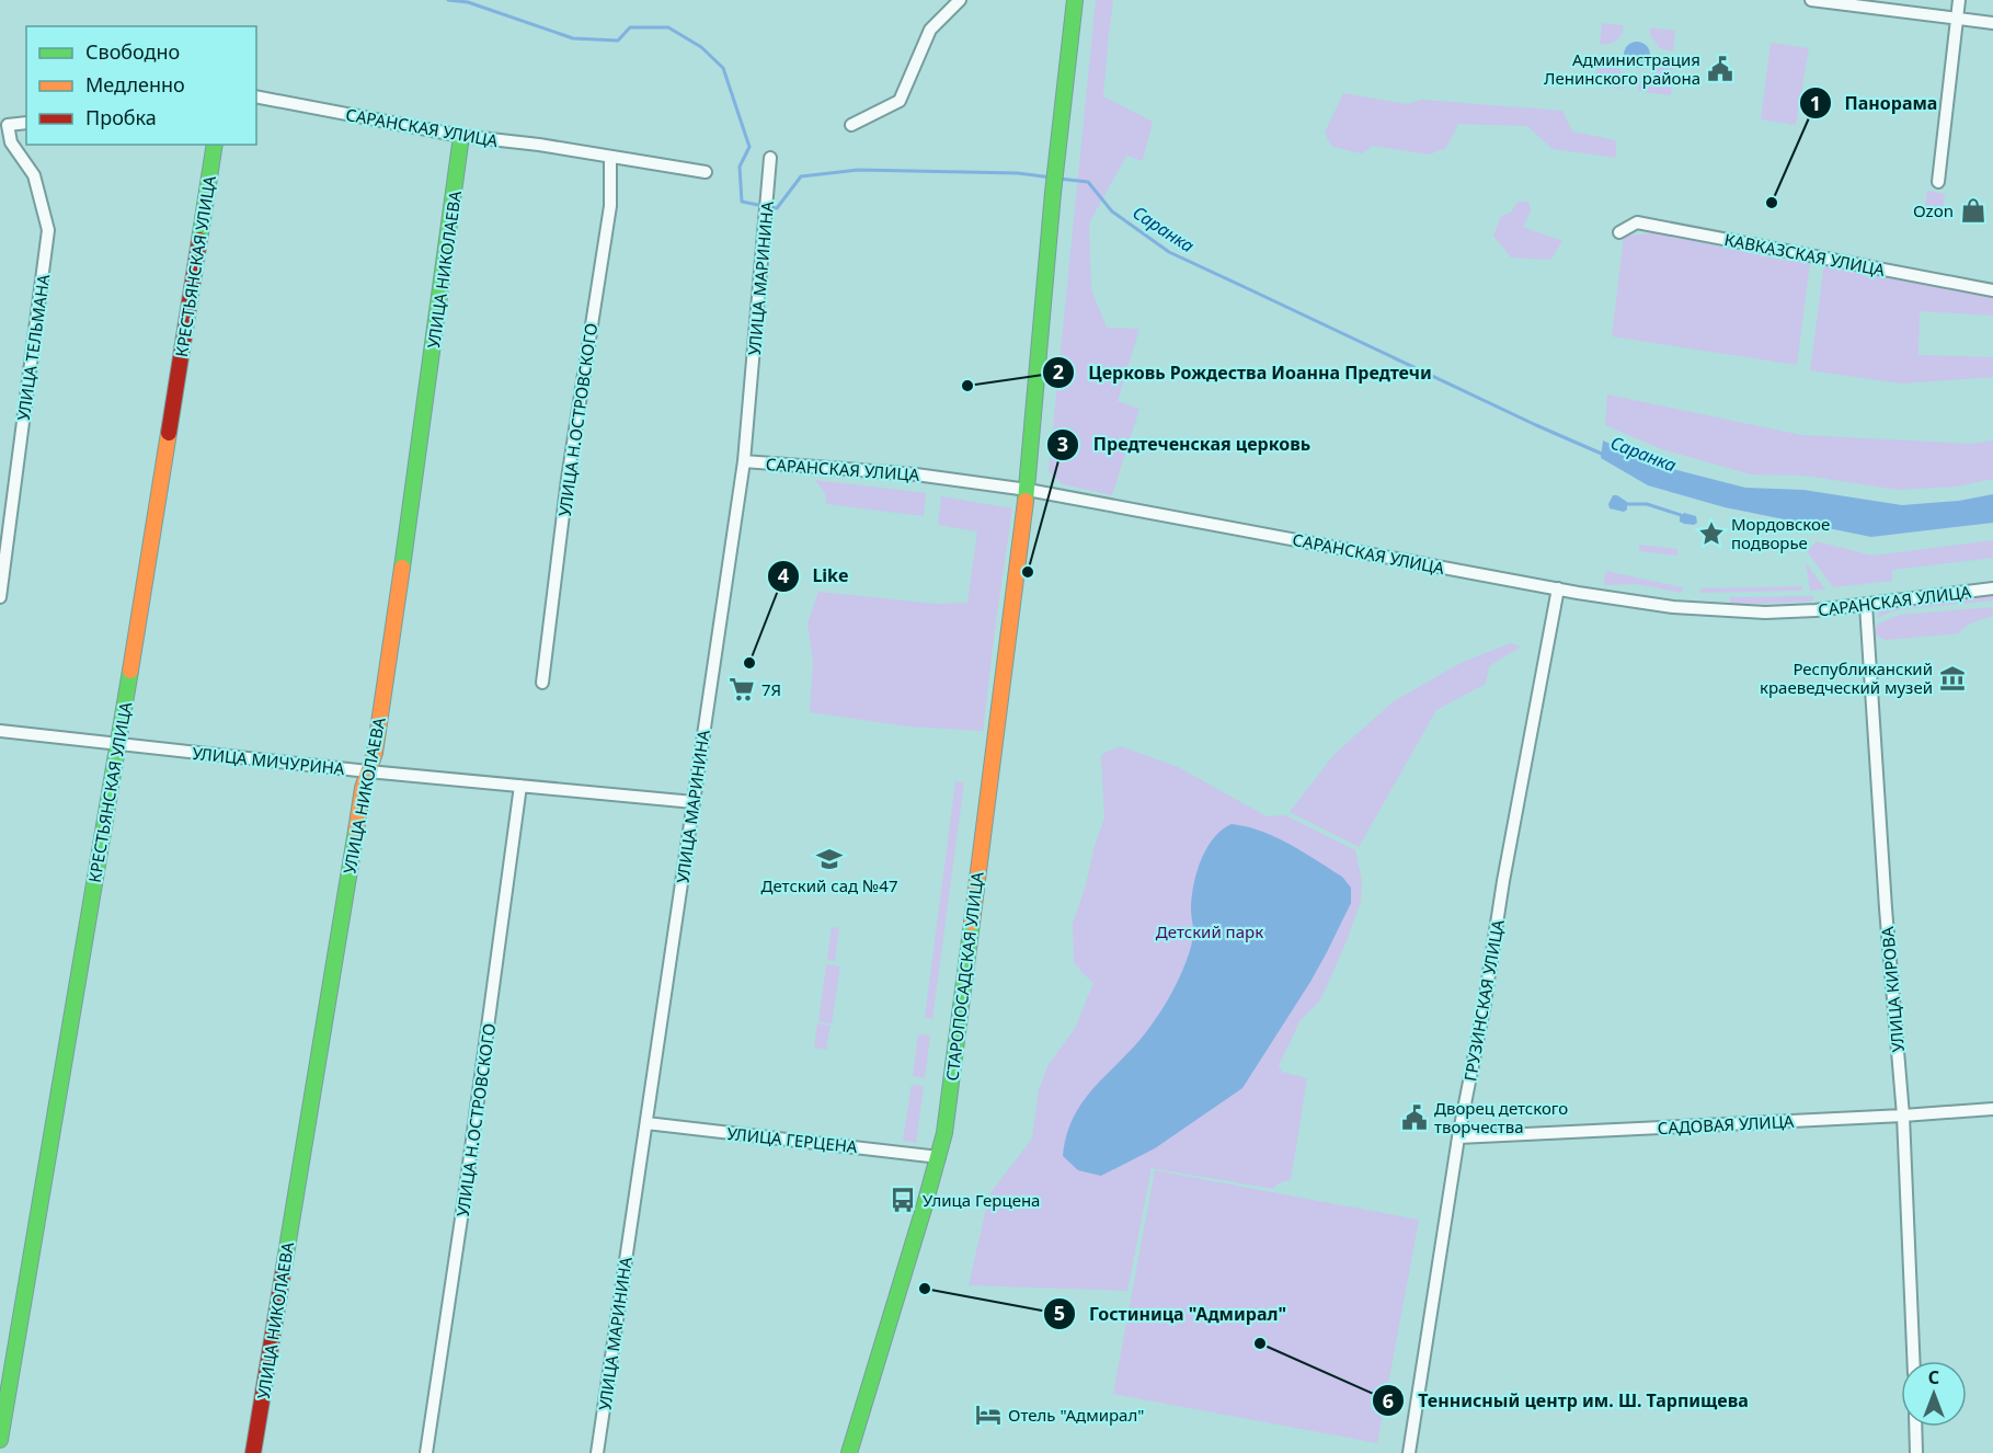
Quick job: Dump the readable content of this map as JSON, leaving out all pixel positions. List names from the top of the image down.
{
  "streets": {
    "street": [
      "САРАНСКАЯ УЛИЦА",
      "КАВКАЗСКАЯ УЛИЦА",
      "КРЕСТЬЯНСКАЯ УЛИЦА",
      "УЛИЦА НИКОЛАЕВА",
      "УЛИЦА МАРИНИНА",
      "УЛИЦА ТЕЛЬМАНА",
      "УЛИЦА Н.ОСТРОВСКОГО",
      "УЛИЦА МИЧУРИНА",
      "СТАРОПОСАДСКАЯ УЛИЦА",
      "УЛИЦА КИРОВА",
      "ГРУЗИНСКАЯ УЛИЦА",
      "САДОВАЯ УЛИЦА",
      "УЛИЦА ГЕРЦЕНА"
    ]
  },
  "crossings": [
    ["САРАНСКАЯ УЛИЦА", "УЛИЦА НИКОЛАЕВА"],
    ["САРАНСКАЯ УЛИЦА", "УЛИЦА МАРИНИНА"],
    ["САРАНСКАЯ УЛИЦА", "УЛИЦА Н.ОСТРОВСКОГО"],
    ["САРАНСКАЯ УЛИЦА", "СТАРОПОСАДСКАЯ УЛИЦА"],
    ["САРАНСКАЯ УЛИЦА", "УЛИЦА КИРОВА"],
    ["САРАНСКАЯ УЛИЦА", "ГРУЗИНСКАЯ УЛИЦА"],
    ["КРЕСТЬЯНСКАЯ УЛИЦА", "УЛИЦА МИЧУРИНА"],
    ["УЛИЦА НИКОЛАЕВА", "УЛИЦА МИЧУРИНА"],
    ["УЛИЦА МАРИНИНА", "УЛИЦА МИЧУРИНА"],
    ["УЛИЦА МАРИНИНА", "УЛИЦА ГЕРЦЕНА"],
    ["УЛИЦА Н.ОСТРОВСКОГО", "УЛИЦА МИЧУРИНА"],
    ["СТАРОПОСАДСКАЯ УЛИЦА", "УЛИЦА ГЕРЦЕНА"],
    ["УЛИЦА КИРОВА", "САДОВАЯ УЛИЦА"],
    ["ГРУЗИНСКАЯ УЛИЦА", "САДОВАЯ УЛИЦА"]
  ],
  "water": ["Саранка"],
  "parks": ["Детский парк"],
  "places": {
    "public building": ["Администрация Ленинского района", "Дворец детского творчества"],
    "other": [
      "Панорама",
      "Церковь Рождества Иоанна Предтечи",
      "Предтеченская церковь",
      "Like",
      "Гостиница \"Адмирал\"",
      "Теннисный центр им. Ш. Тарпищева"
    ],
    "shop": ["Ozon"],
    "place": ["Мордовское подворье"],
    "museum": ["Республиканский краеведческий музей"],
    "supermarket": ["7Я"],
    "school or university": ["Детский сад №47"],
    "bus stop": ["Улица Герцена"],
    "hotel": ["Отель \"Адмирал\""]
  },
  "legend": ["Свободно", "Медленно", "Пробка"],
  "north": "top"
}
